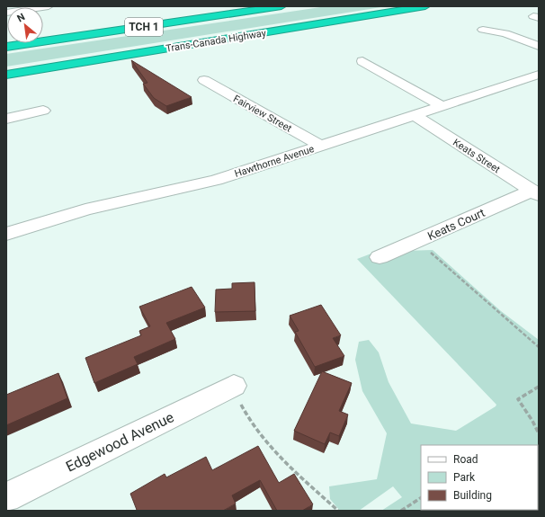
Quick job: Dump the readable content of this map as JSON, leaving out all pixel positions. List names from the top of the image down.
{
  "streets": {
    "highway": ["TCH 1", "Trans-Canada Highway"],
    "street": [
      "Fairview Street",
      "Keats Street",
      "Hawthorne Avenue",
      "Keats Court",
      "Edgewood Avenue"
    ]
  },
  "crossings": [
    ["Fairview Street", "Hawthorne Avenue"],
    ["Keats Street", "Hawthorne Avenue"],
    ["Keats Street", "Keats Court"]
  ],
  "legend": ["Road", "Park", "Building"],
  "north": "top left"
}
